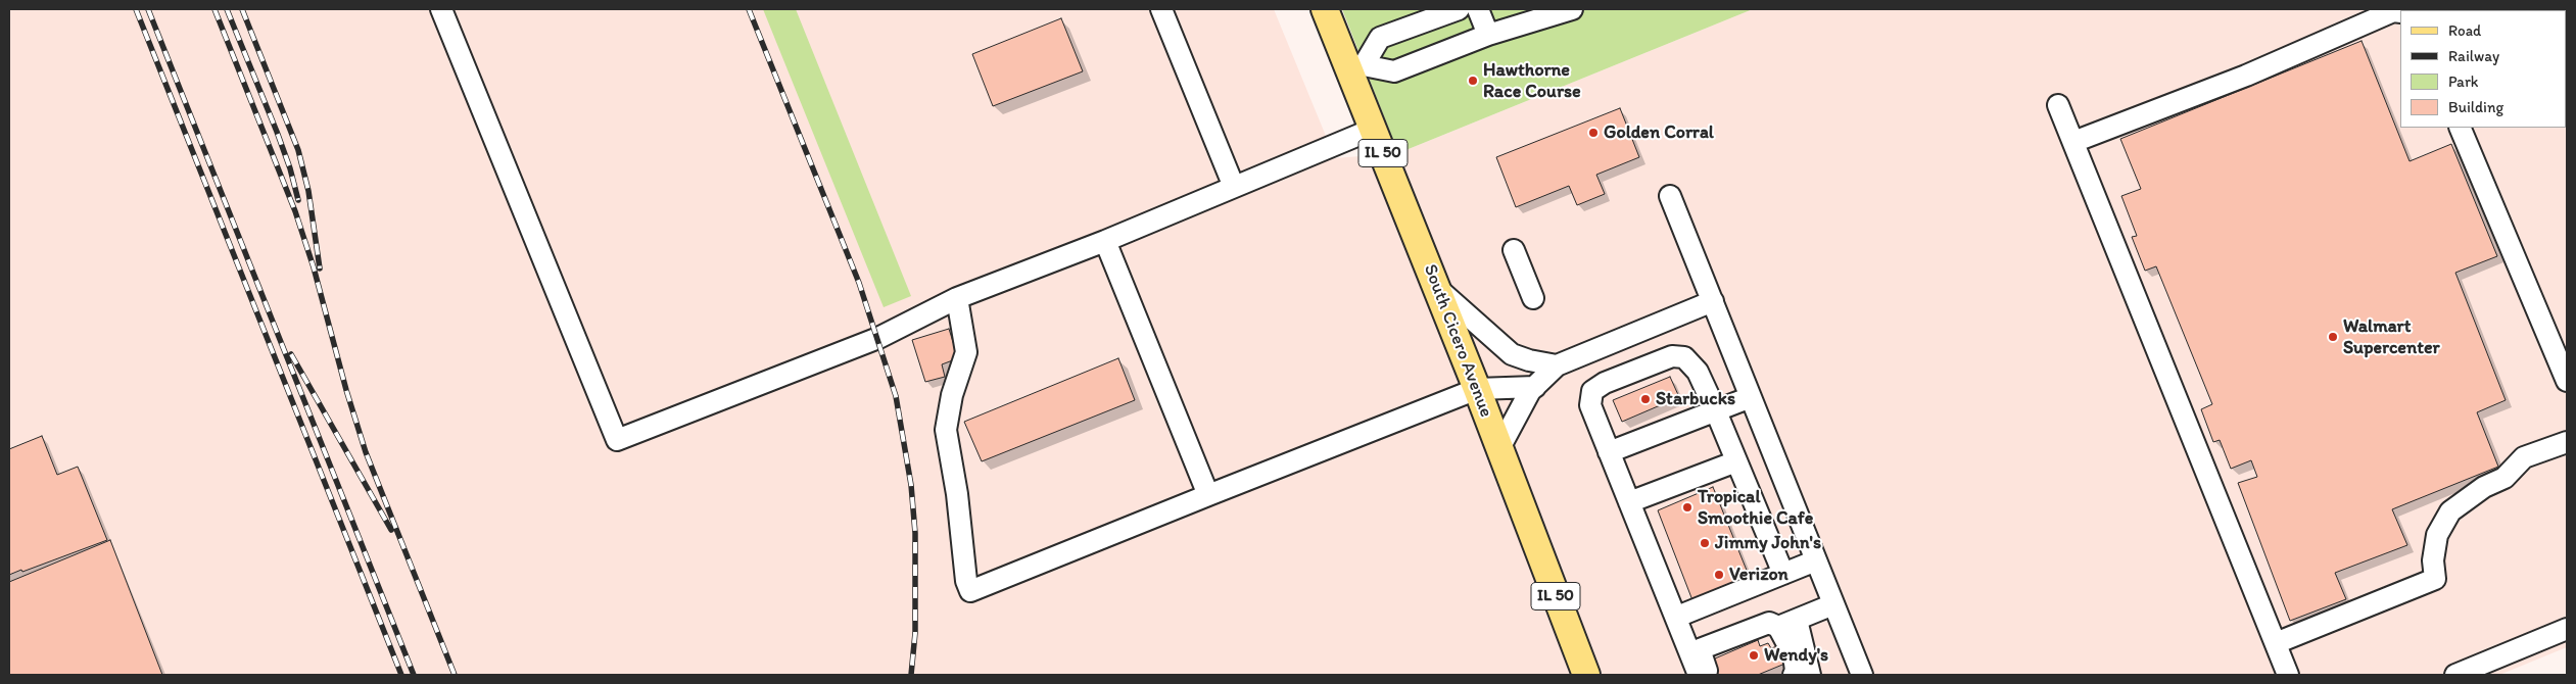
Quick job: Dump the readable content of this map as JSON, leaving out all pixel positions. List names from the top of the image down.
{
  "streets": {
    "main road": ["IL 50", "South Cicero Avenue"]
  },
  "places": [
    "Hawthorne Race Course",
    "Golden Corral",
    "Walmart Supercenter",
    "Starbucks",
    "Tropical Smoothie Cafe",
    "Jimmy John's",
    "Verizon",
    "Wendy's"
  ],
  "legend": [
    "Road",
    "Railway",
    "Park",
    "Building"
  ]
}
